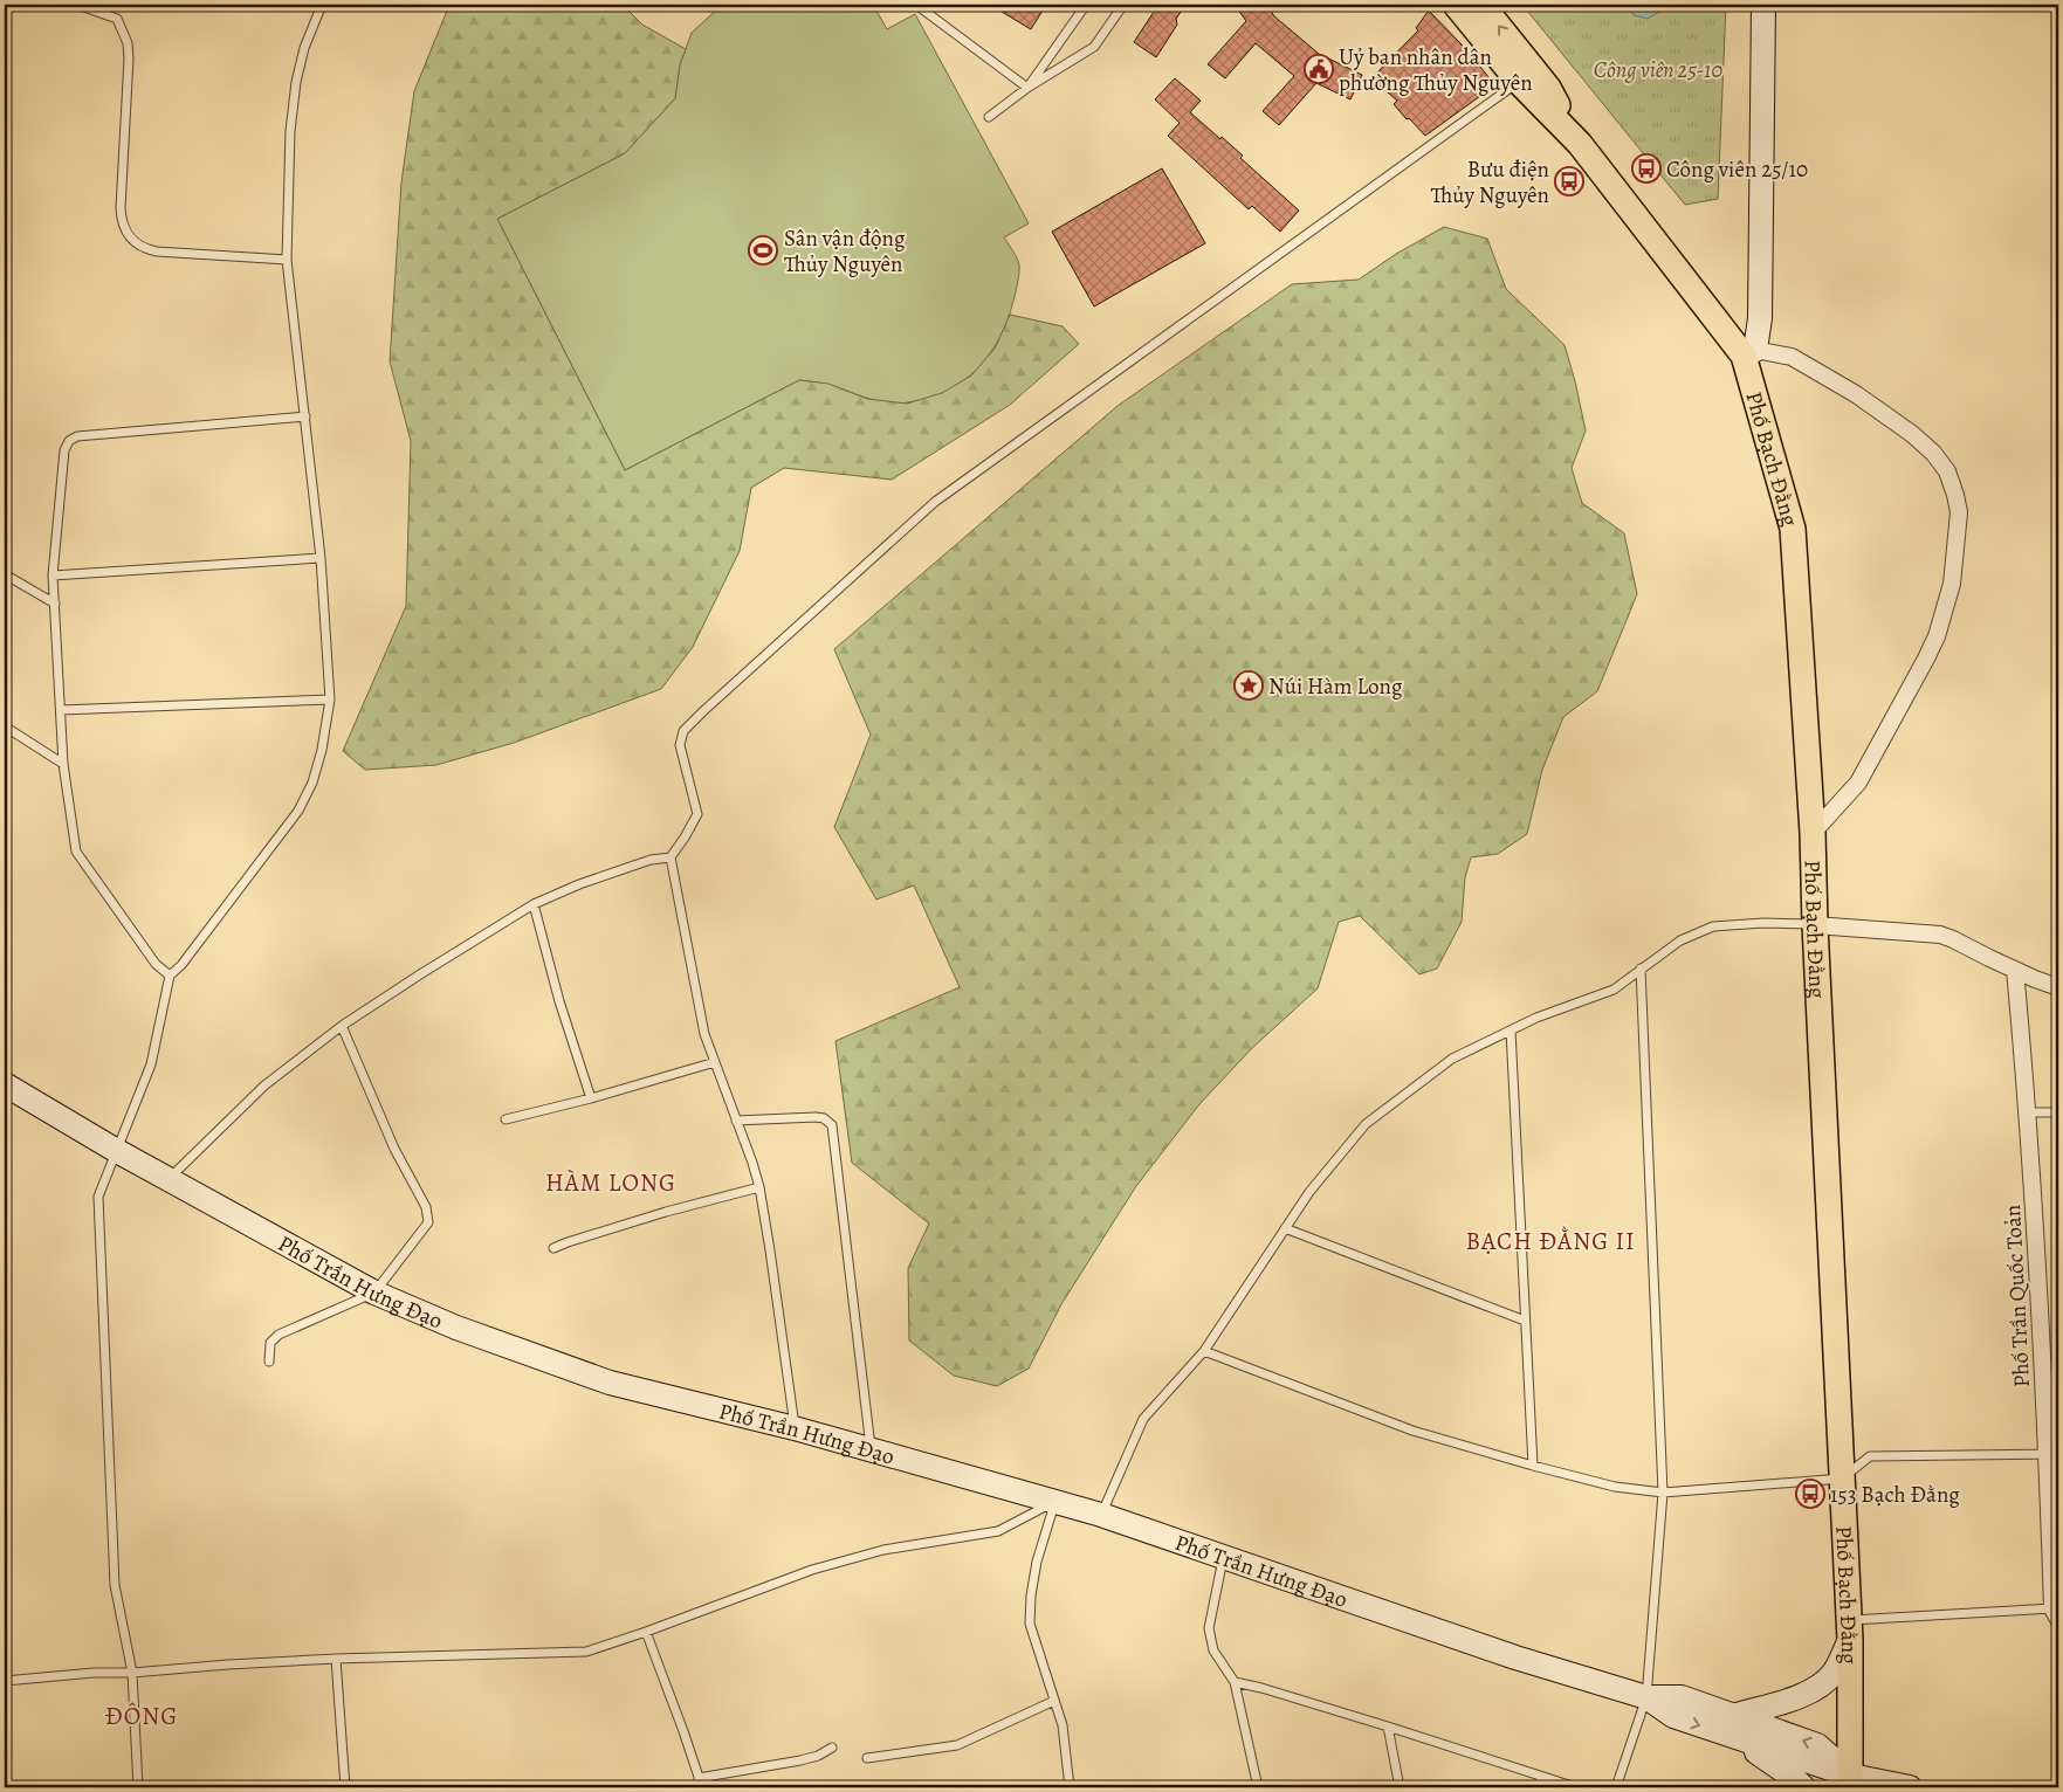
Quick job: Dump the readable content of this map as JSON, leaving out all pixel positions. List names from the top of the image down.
{
  "streets": {
    "main road": ["Phố Bạch Đằng"],
    "street": ["Phố Trần Hưng Đạo", "Phố Trần Quốc Toản"]
  },
  "crossings": [
    ["Phố Bạch Đằng", "Phố Trần Hưng Đạo"]
  ],
  "districts": ["HÀM LONG", "BẠCH ĐẰNG II", "ĐÔNG"],
  "parks": ["Công viên 25-10"],
  "places": {
    "public building": ["Uỷ ban nhân dân phường Thủy Nguyên"],
    "bus stop": ["Công viên 25/10", "Bưu điện Thủy Nguyên", "153 Bạch Đằng"],
    "sports": ["Sân vận động Thủy Nguyên"],
    "place": ["Núi Hàm Long"]
  }
}
